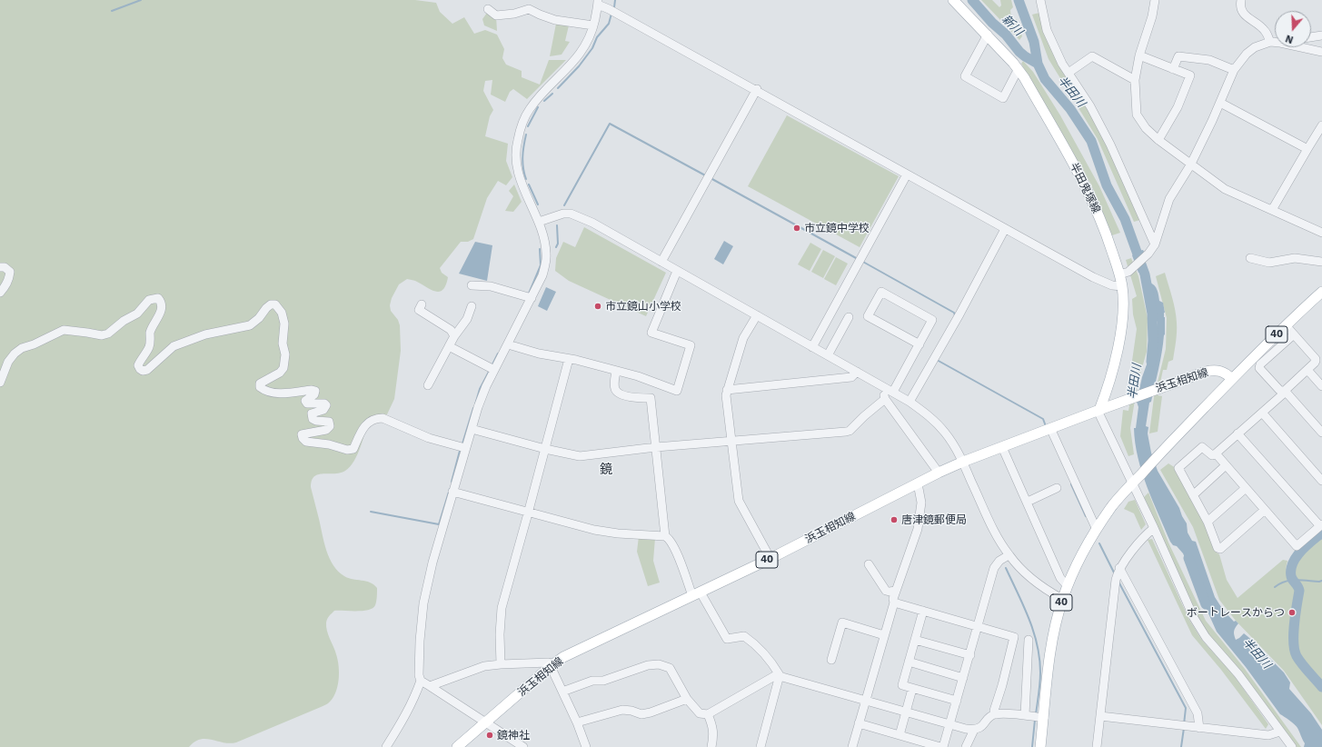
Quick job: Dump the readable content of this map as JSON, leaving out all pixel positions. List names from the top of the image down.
{
  "streets": {
    "main road": ["半田鬼塚線", "40", "浜玉相知線"]
  },
  "crossings": [
    ["半田鬼塚線", "浜玉相知線"]
  ],
  "districts": ["鏡"],
  "water": ["新川", "半田川"],
  "places": [
    "市立鏡中学校",
    "市立鏡山小学校",
    "唐津鏡郵便局",
    "ボートレースからつ",
    "鏡神社"
  ],
  "north": "bottom"
}
